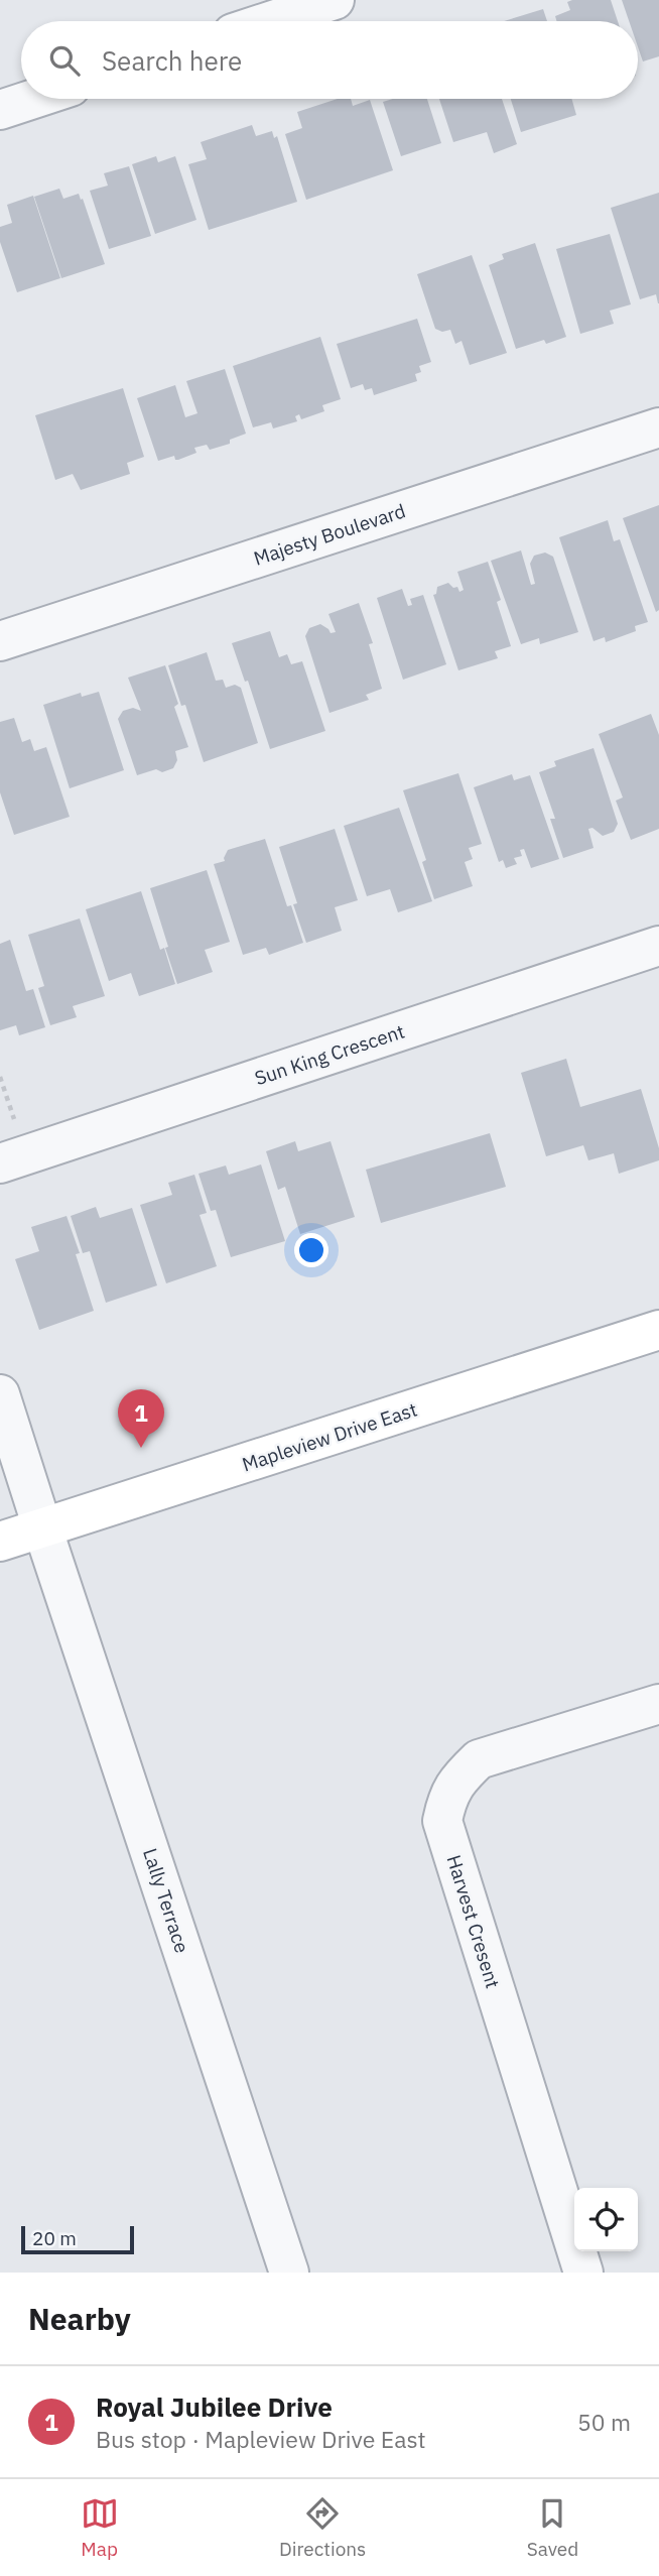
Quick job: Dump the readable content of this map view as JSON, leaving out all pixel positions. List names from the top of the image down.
{
  "streets": {
    "main road": ["Mapleview Drive East"],
    "street": [
      "Majesty Boulevard",
      "Sun King Crescent",
      "Lally Terrace",
      "Harvest Cresent"
    ]
  },
  "crossings": [
    ["Mapleview Drive East", "Lally Terrace"]
  ],
  "scale_bar": "20 m",
  "page": {
    "search": "Search here",
    "pins": "1",
    "scale": "20 m",
    "heading": "Nearby",
    "list": [
      {
        "mark": "1",
        "name": "Royal Jubilee Drive",
        "note": "Bus stop · Mapleview Drive East",
        "value": "50 m"
      }
    ],
    "nav": ["Map", "Directions", "Saved"]
  }
}
